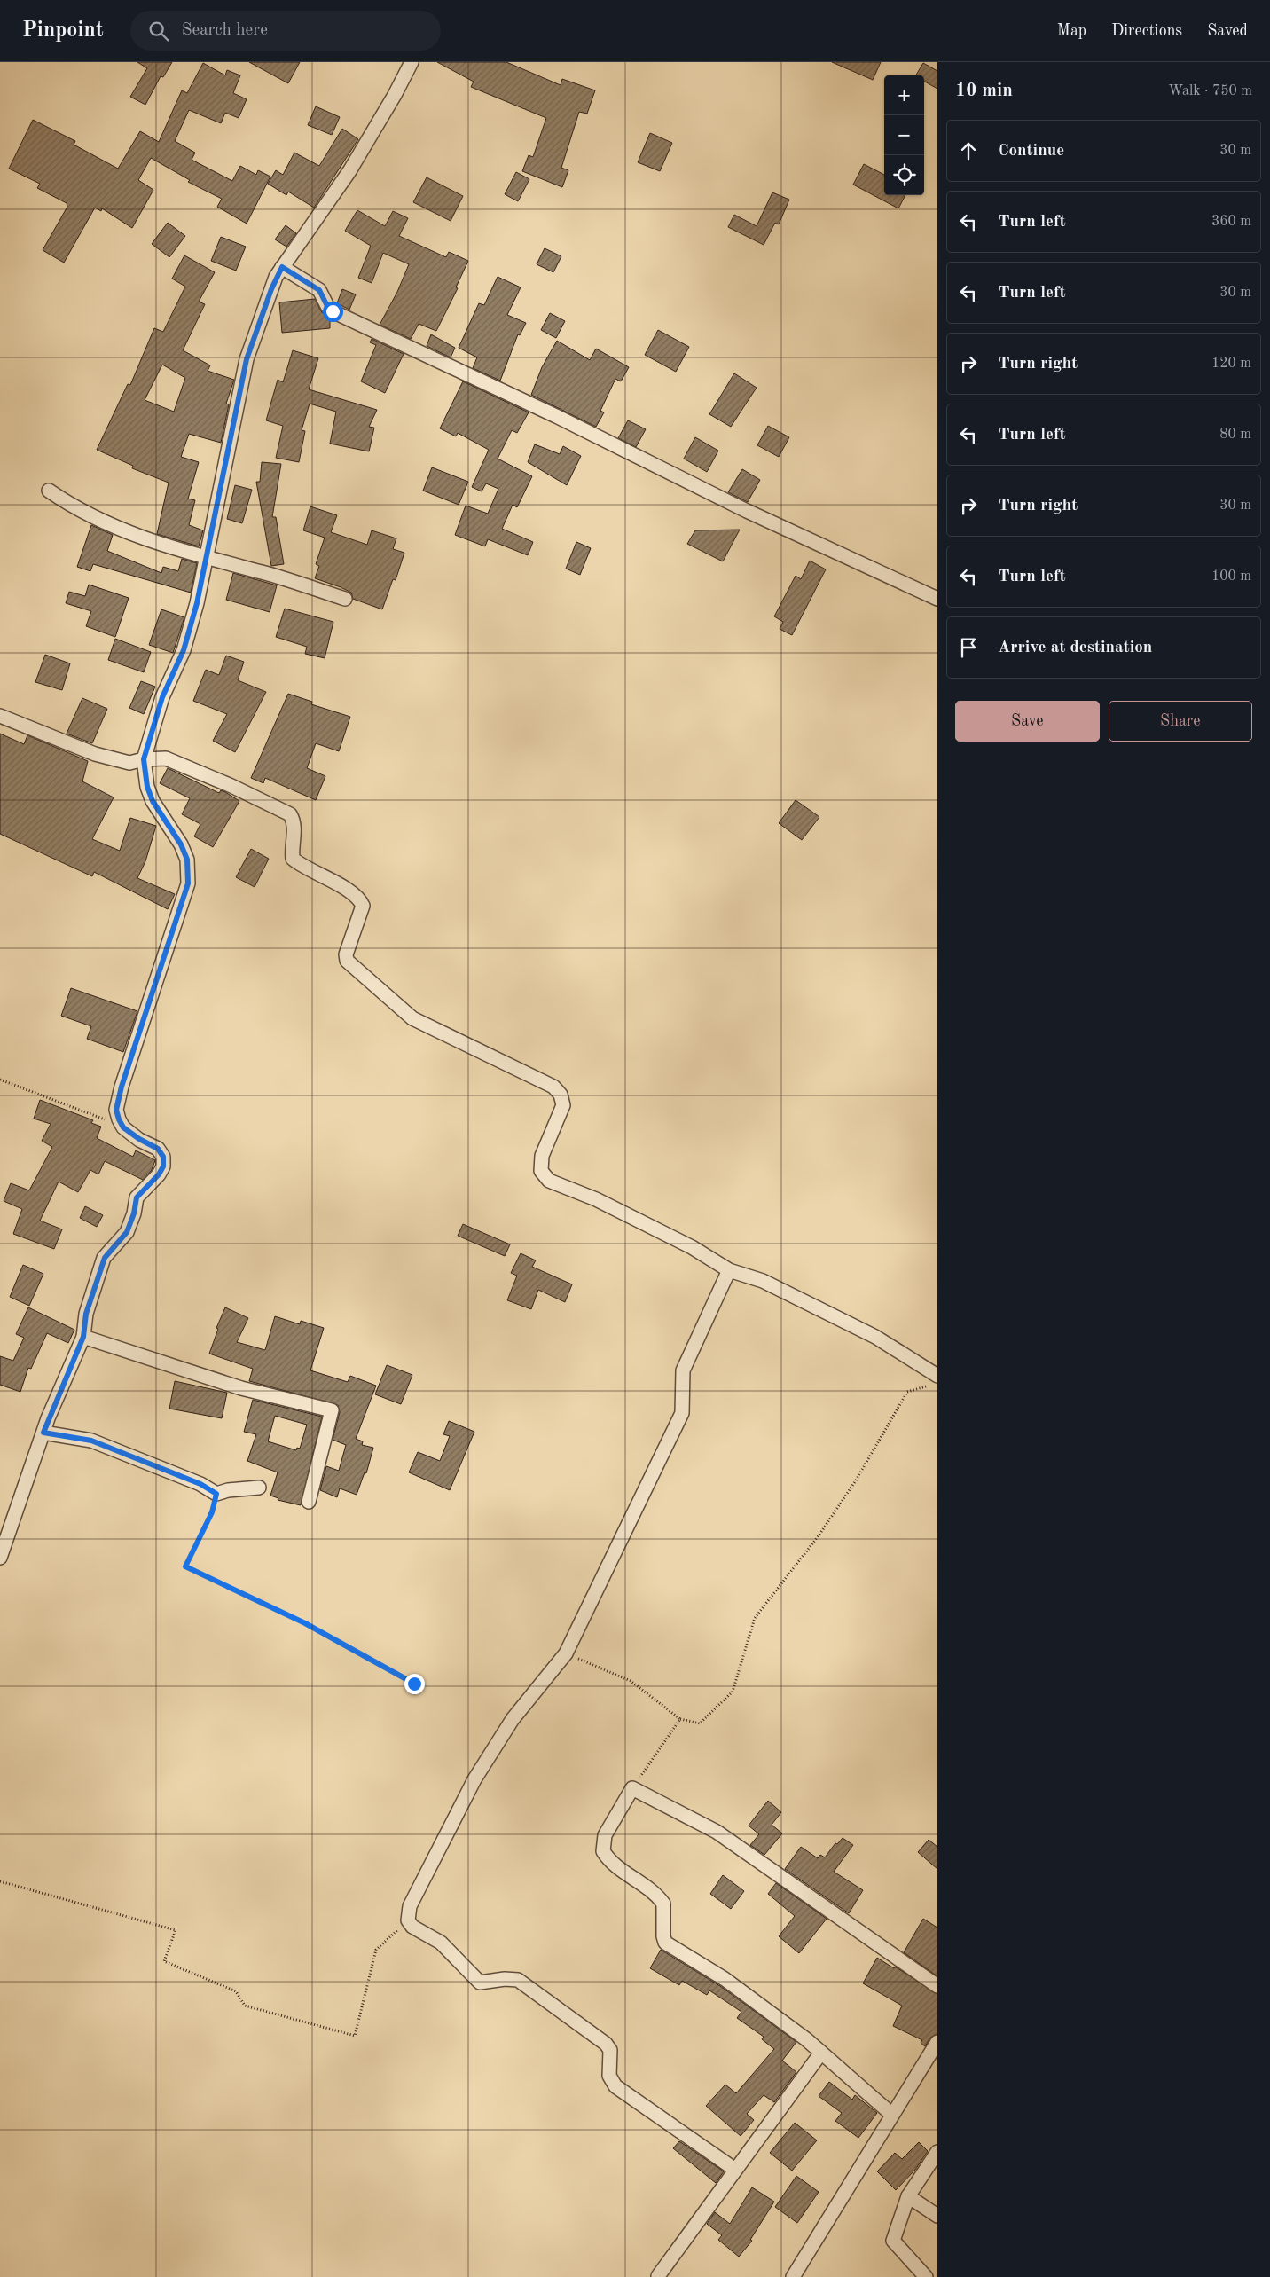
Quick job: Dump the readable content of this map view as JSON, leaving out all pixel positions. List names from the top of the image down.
{
  "page": {
    "header": "Pinpoint",
    "search": "Search here",
    "nav": ["Map", "Directions", "Saved"],
    "heading": ["10 min", "Walk · 750 m"],
    "map_buttons": ["+", "−"],
    "list": [
      ["Continue", "30 m"],
      ["Turn left", "360 m"],
      ["Turn left", "30 m"],
      ["Turn right", "120 m"],
      ["Turn left", "80 m"],
      ["Turn right", "30 m"],
      ["Turn left", "100 m"],
      "Arrive at destination"
    ],
    "buttons": ["Save", "Share"]
  }
}
